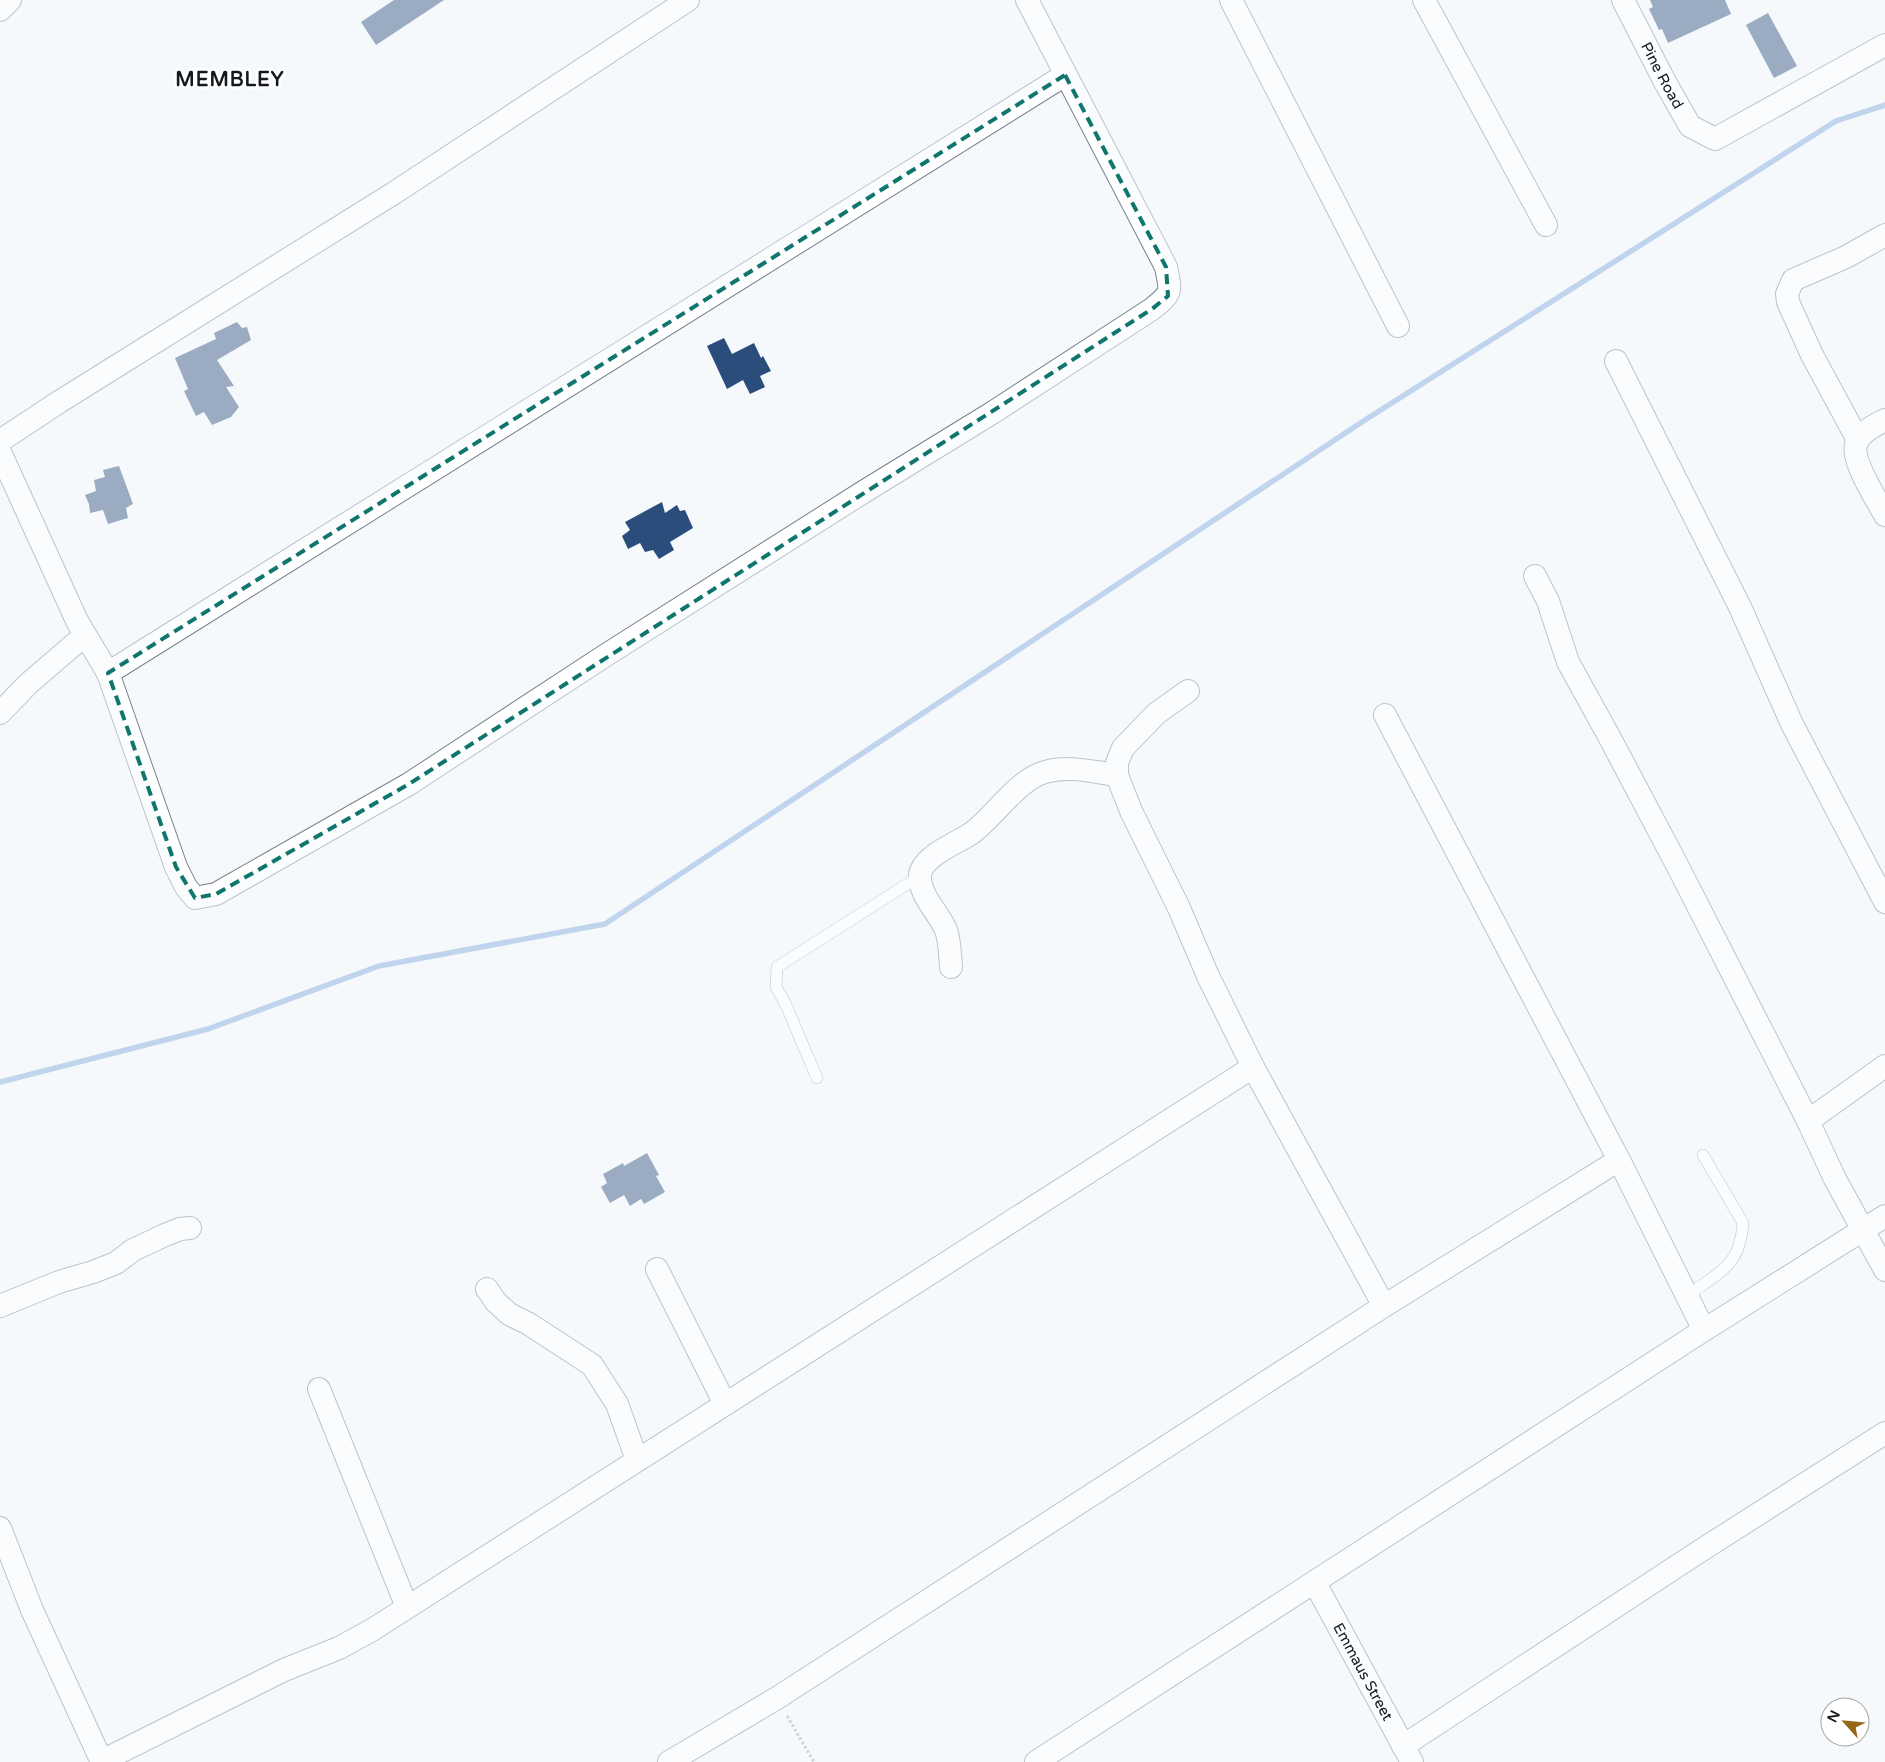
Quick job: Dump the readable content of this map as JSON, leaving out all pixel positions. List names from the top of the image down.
{
  "streets": {
    "street": ["Pine Road", "Emmaus Street"]
  },
  "districts": ["MEMBLEY"],
  "north": "top left"
}
